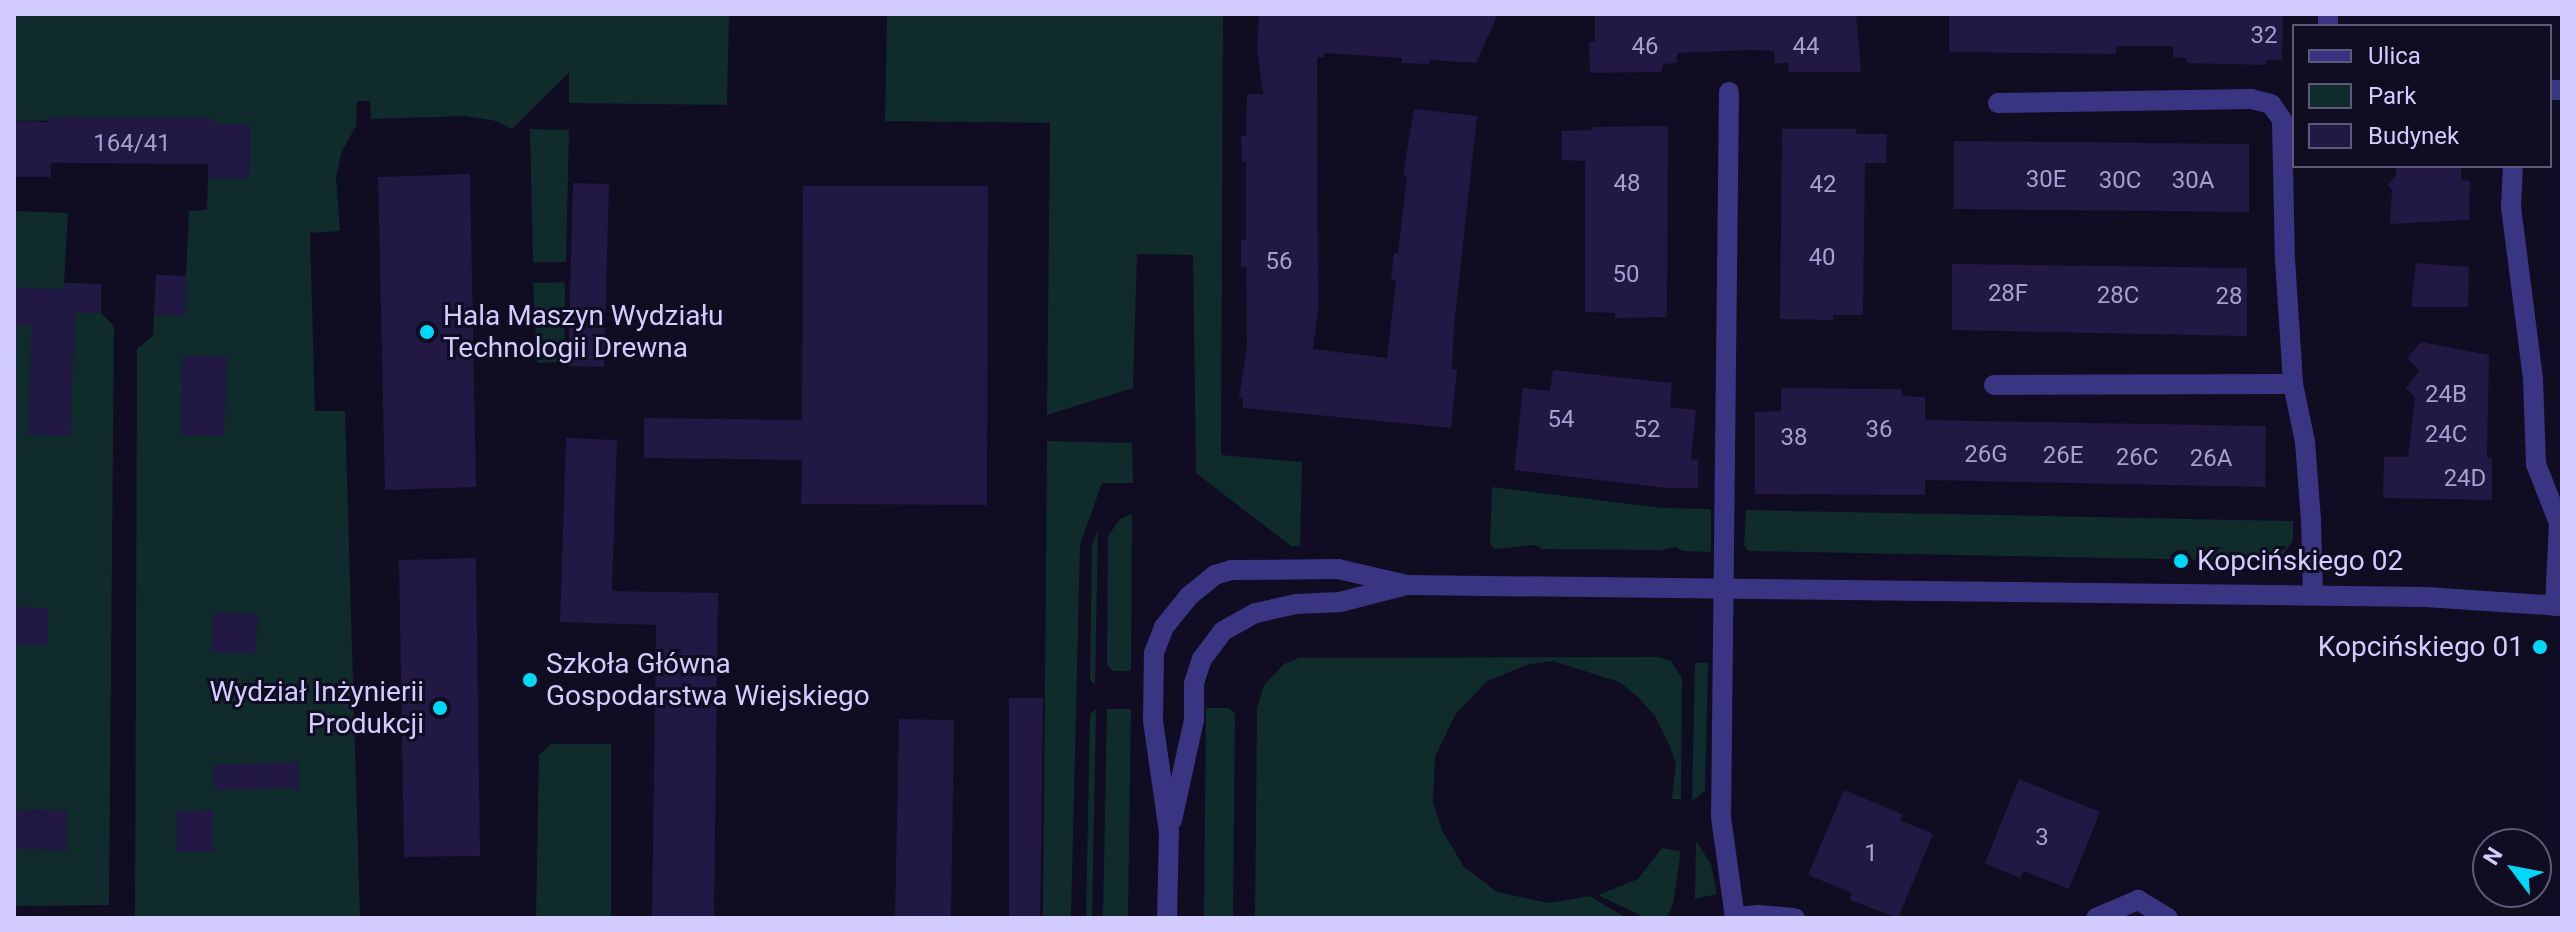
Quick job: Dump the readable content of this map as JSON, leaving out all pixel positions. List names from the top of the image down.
{
  "places": [
    "Hala Maszyn Wydziału Technologii Drewna",
    "Kopcińskiego 02",
    "Kopcińskiego 01",
    "Szkoła Główna Gospodarstwa Wiejskiego",
    "Wydział Inżynierii Produkcji"
  ],
  "house_numbers": [
    "32",
    "46",
    "44",
    "164/41",
    "30E",
    "30C",
    "30A",
    "48",
    "42",
    "40",
    "56",
    "50",
    "28F",
    "28C",
    "28",
    "24B",
    "54",
    "52",
    "36",
    "24C",
    "38",
    "26G",
    "26E",
    "26C",
    "26A",
    "24D",
    "3",
    "1"
  ],
  "legend": ["Ulica", "Park", "Budynek"],
  "north": "top left"
}
